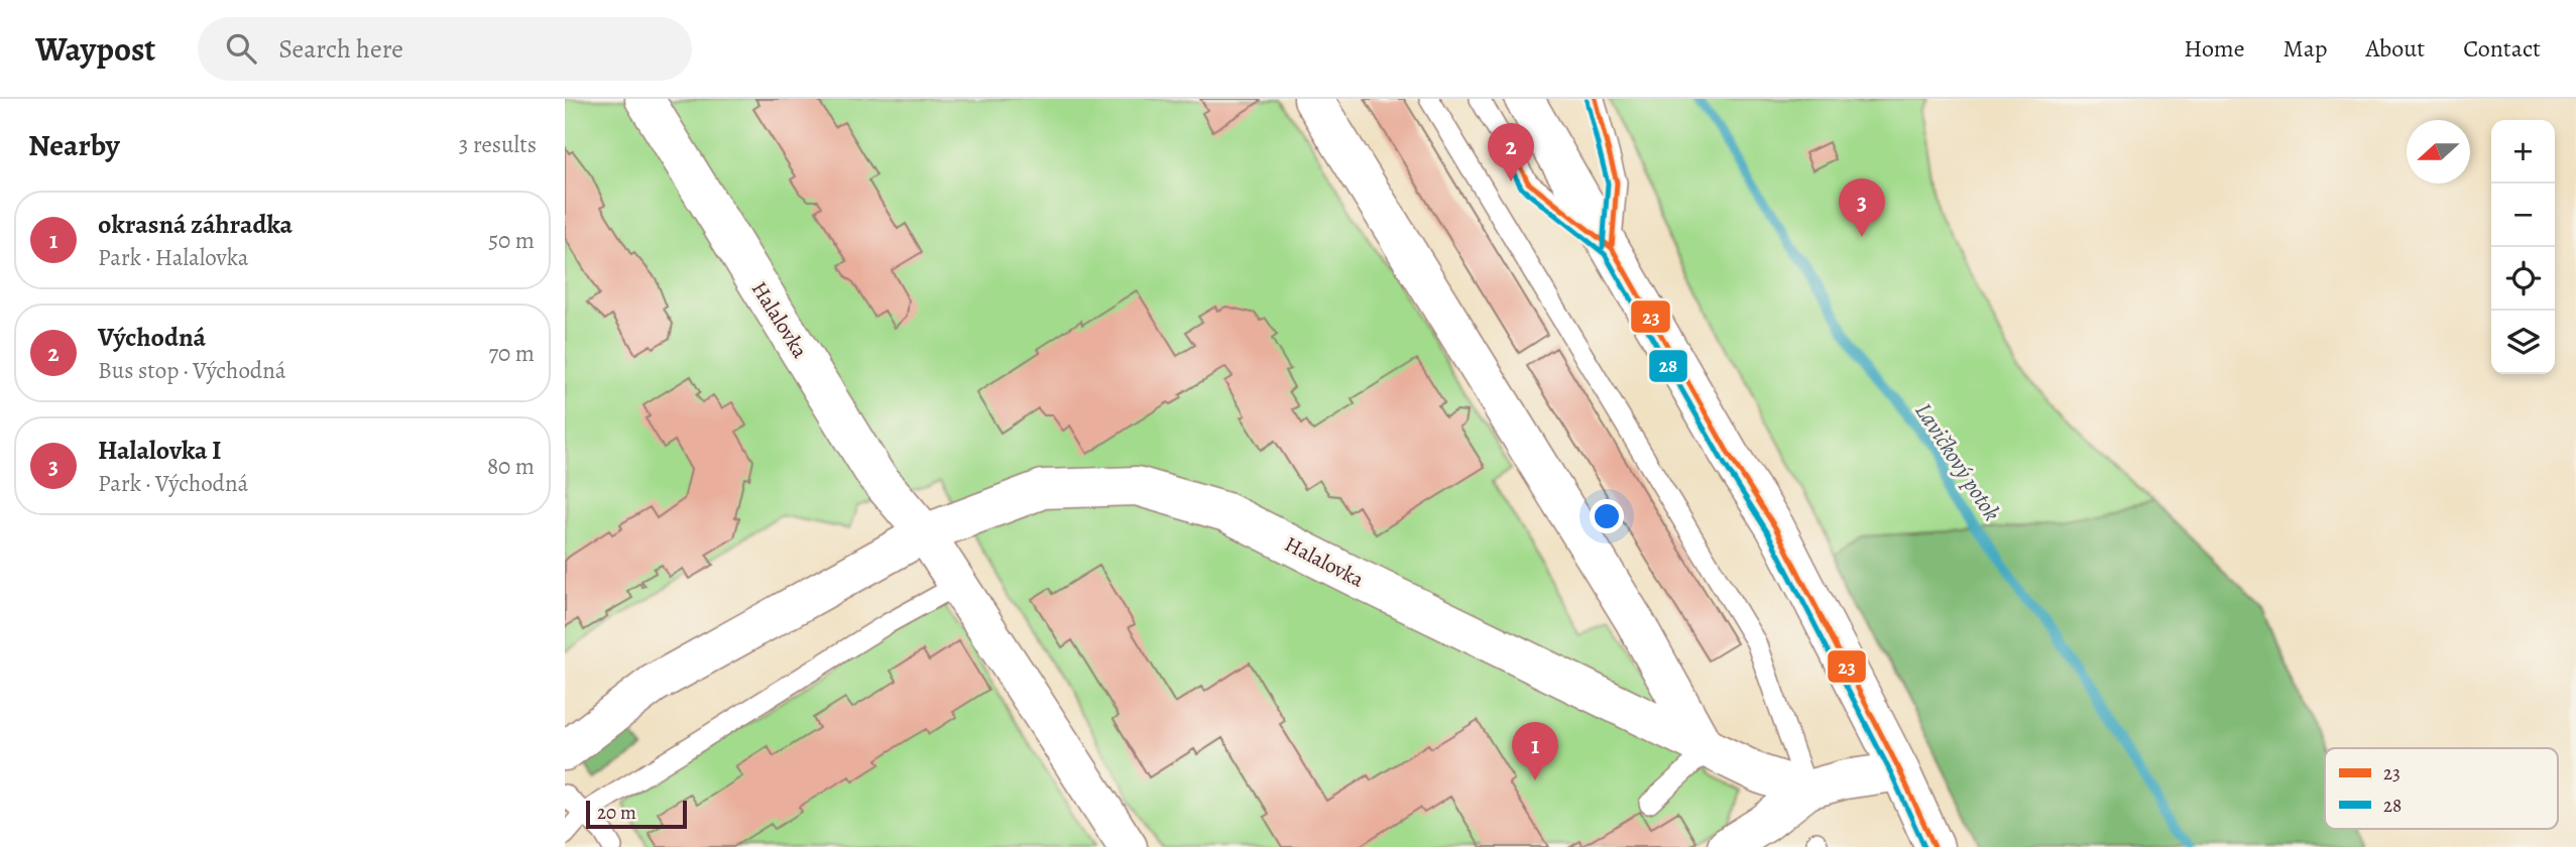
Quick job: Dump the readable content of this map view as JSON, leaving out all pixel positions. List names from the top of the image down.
{
  "streets": {
    "street": ["Halalovka"]
  },
  "water": ["Lavičkový potok"],
  "lines": ["transit line 23", "transit line 28"],
  "legend": ["23", "28"],
  "scale_bar": "20 m",
  "north": "left",
  "page": {
    "header": "Waypost",
    "search": "Search here",
    "nav": [
      "Home",
      "Map",
      "About",
      "Contact"
    ],
    "heading": ["Nearby", "3 results"],
    "map_buttons": ["+", "−"],
    "pins": ["2", "3", "1"],
    "list": [
      {
        "mark": "1",
        "name": "okrasná záhradka",
        "note": "Park · Halalovka",
        "value": "50 m"
      },
      {
        "mark": "2",
        "name": "Východná",
        "note": "Bus stop · Východná",
        "value": "70 m"
      },
      {
        "mark": "3",
        "name": "Halalovka I",
        "note": "Park · Východná",
        "value": "80 m"
      }
    ],
    "scale": "20 m"
  }
}
